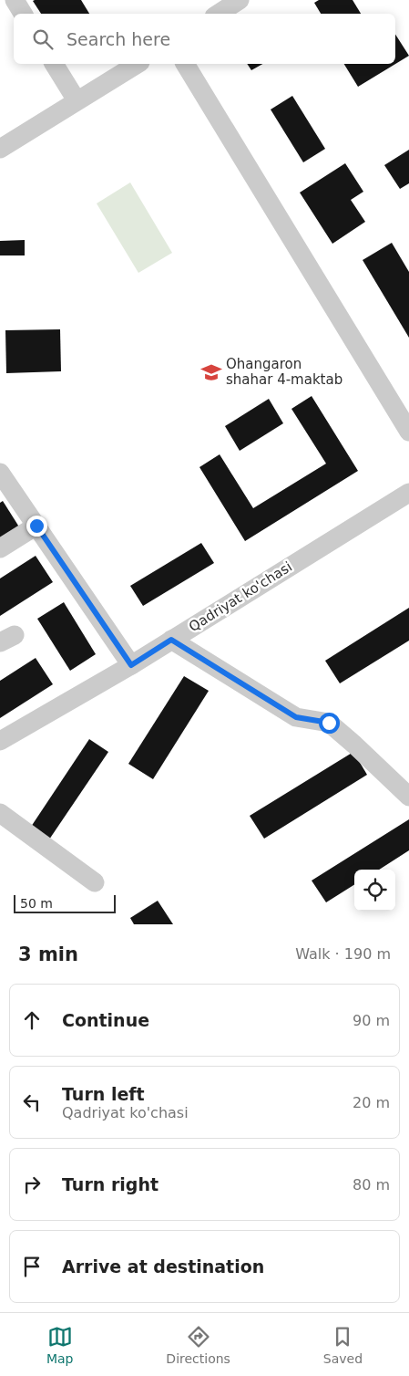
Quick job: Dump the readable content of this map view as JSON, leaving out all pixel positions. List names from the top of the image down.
{
  "streets": {
    "street": ["Qadriyat ko'chasi"]
  },
  "places": {
    "school or university": ["Ohangaron shahar 4-maktab"]
  },
  "scale_bar": "50 m",
  "page": {
    "search": "Search here",
    "scale": "50 m",
    "heading": ["3 min", "Walk · 190 m"],
    "list": [
      ["Continue", "90 m"],
      ["Turn left", "Qadriyat ko'chasi", "20 m"],
      ["Turn right", "80 m"],
      "Arrive at destination"
    ],
    "nav": ["Map", "Directions", "Saved"]
  }
}
